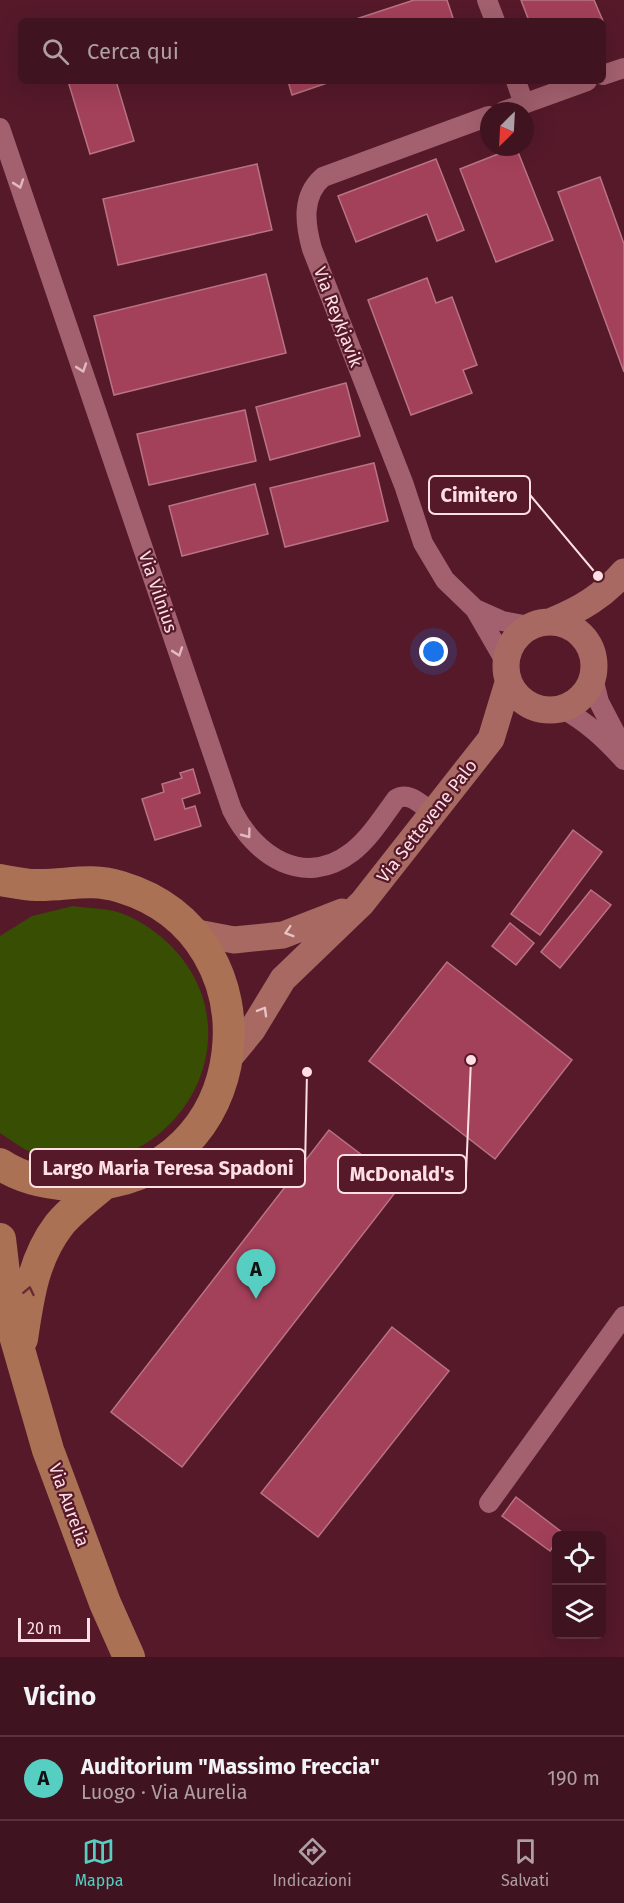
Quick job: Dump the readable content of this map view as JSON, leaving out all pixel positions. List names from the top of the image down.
{
  "streets": {
    "main road": ["Via Aurelia"],
    "street": ["Via Reykjavik", "Via Vilnius", "Via Settevene Palo"]
  },
  "crossings": [
    ["Via Reykjavik", "Via Settevene Palo"],
    ["Via Vilnius", "Via Settevene Palo"],
    ["Via Settevene Palo", "Via Aurelia"]
  ],
  "one_way": ["Via Vilnius"],
  "places": ["Cimitero", "McDonald's", "Largo Maria Teresa Spadoni"],
  "scale_bar": "20 m",
  "north": "bottom left",
  "page": {
    "search": "Cerca qui",
    "pins": "A",
    "scale": "20 m",
    "heading": "Vicino",
    "list": [
      {
        "mark": "A",
        "name": "Auditorium \"Massimo Freccia\"",
        "note": "Luogo · Via Aurelia",
        "value": "190 m"
      }
    ],
    "nav": ["Mappa", "Indicazioni", "Salvati"]
  }
}
